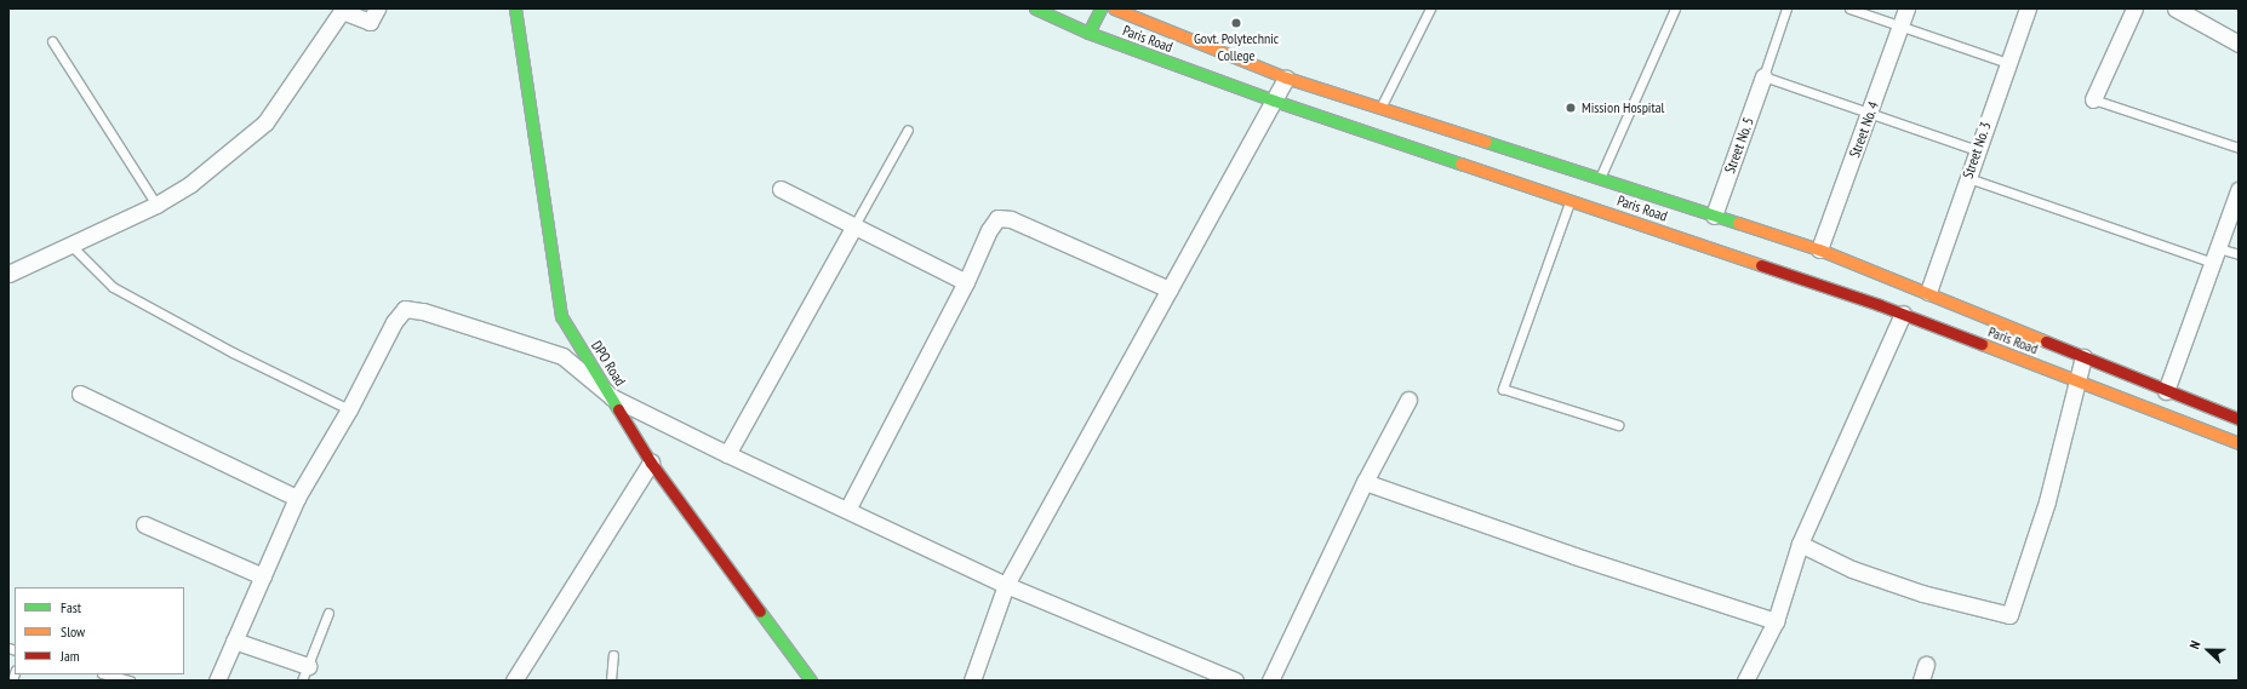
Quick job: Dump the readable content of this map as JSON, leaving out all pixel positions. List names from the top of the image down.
{
  "streets": {
    "main road": ["Paris Road", "DPO Road"],
    "street": ["Street No. 4", "Street No. 5", "Street No. 3"]
  },
  "crossings": [
    ["Paris Road", "Street No. 4"],
    ["Paris Road", "Street No. 5"],
    ["Paris Road", "Street No. 3"]
  ],
  "places": ["Govt. Polytechnic College", "Mission Hospital"],
  "legend": ["Fast", "Slow", "Jam"],
  "north": "left"
}
